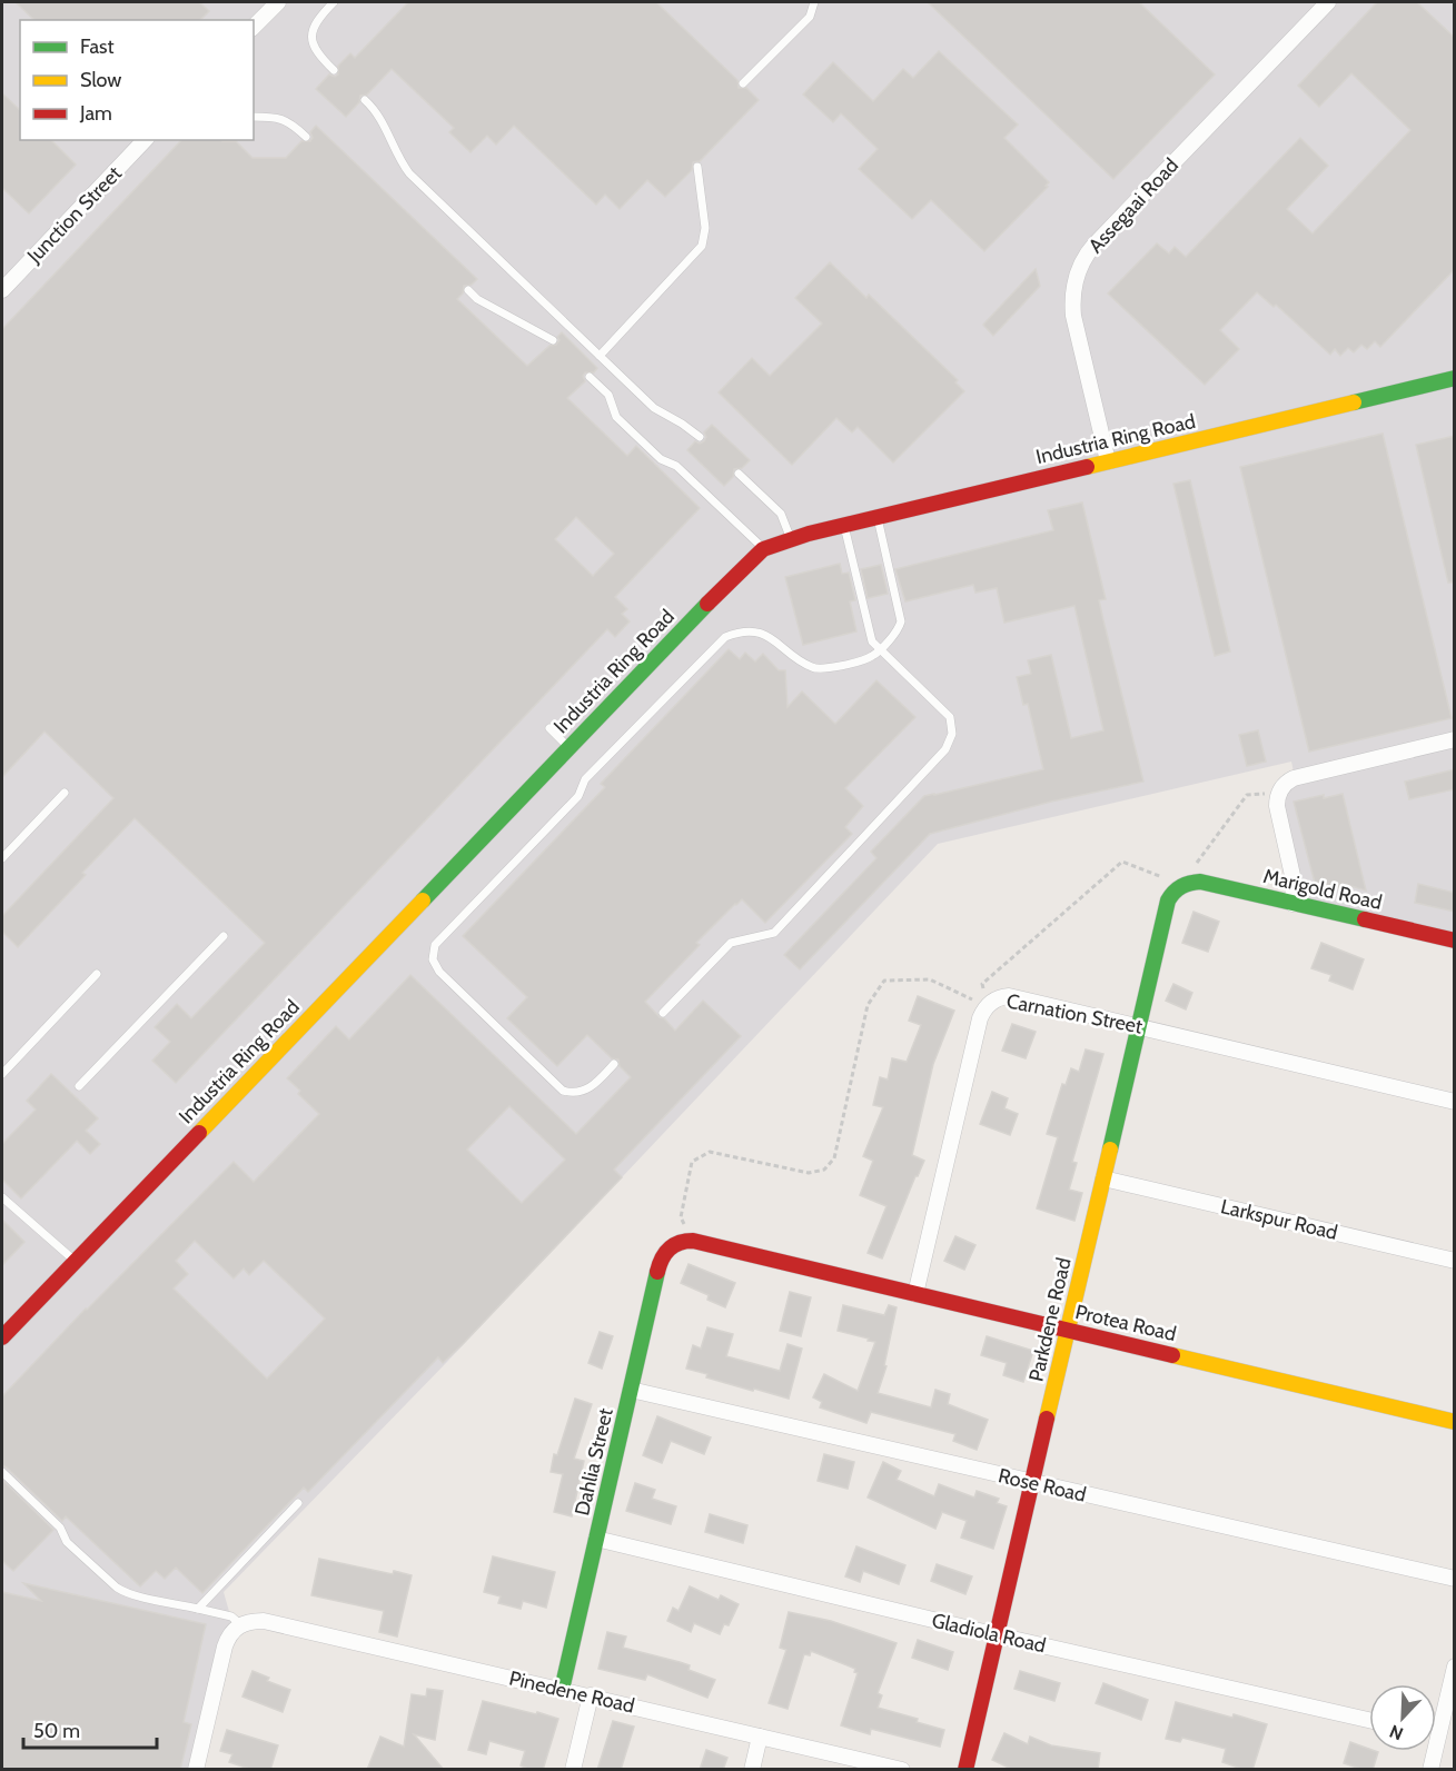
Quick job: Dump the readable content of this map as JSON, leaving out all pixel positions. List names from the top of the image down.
{
  "streets": {
    "street": [
      "Assegaai Road",
      "Junction Street",
      "Industria Ring Road",
      "Marigold Road",
      "Carnation Street",
      "Larkspur Road",
      "Parkdene Road",
      "Protea Road",
      "Dahlia Street",
      "Rose Road",
      "Gladiola Road",
      "Pinedene Road"
    ]
  },
  "crossings": [
    ["Assegaai Road", "Industria Ring Road"],
    ["Marigold Road", "Parkdene Road"],
    ["Carnation Street", "Parkdene Road"],
    ["Carnation Street", "Protea Road"],
    ["Larkspur Road", "Parkdene Road"],
    ["Parkdene Road", "Protea Road"],
    ["Parkdene Road", "Rose Road"],
    ["Parkdene Road", "Gladiola Road"],
    ["Protea Road", "Dahlia Street"],
    ["Dahlia Street", "Rose Road"],
    ["Dahlia Street", "Gladiola Road"],
    ["Dahlia Street", "Pinedene Road"]
  ],
  "legend": ["Fast", "Slow", "Jam"],
  "scale_bar": "50 m",
  "north": "bottom left"
}
